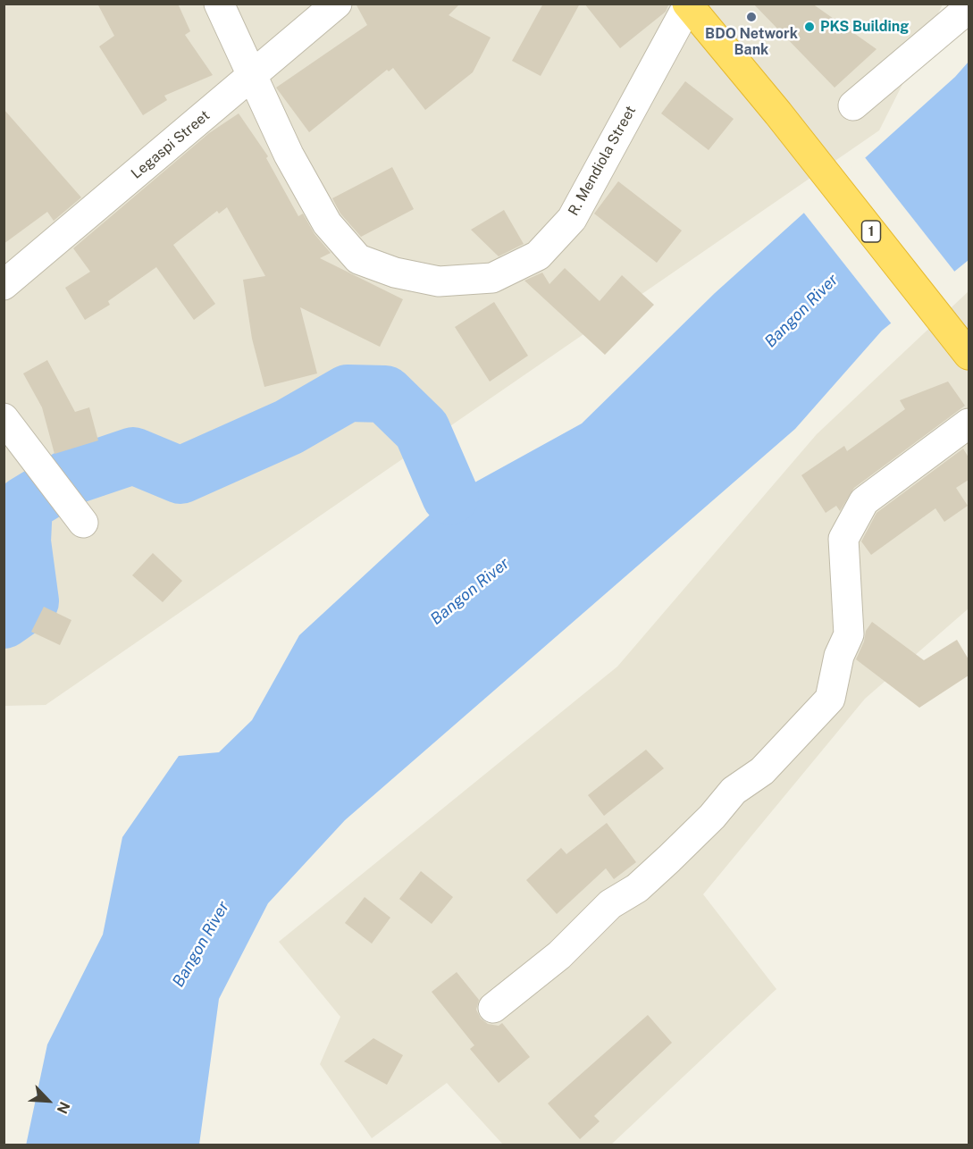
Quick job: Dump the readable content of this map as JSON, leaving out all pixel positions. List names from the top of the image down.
{
  "streets": {
    "highway": ["1"],
    "street": ["Legaspi Street", "R. Mendiola Street"]
  },
  "crossings": [
    ["Legaspi Street", "R. Mendiola Street"],
    ["R. Mendiola Street", "1"]
  ],
  "water": ["Bangon River"],
  "places": ["BDO Network Bank", "PKS Building"],
  "north": "bottom right"
}
